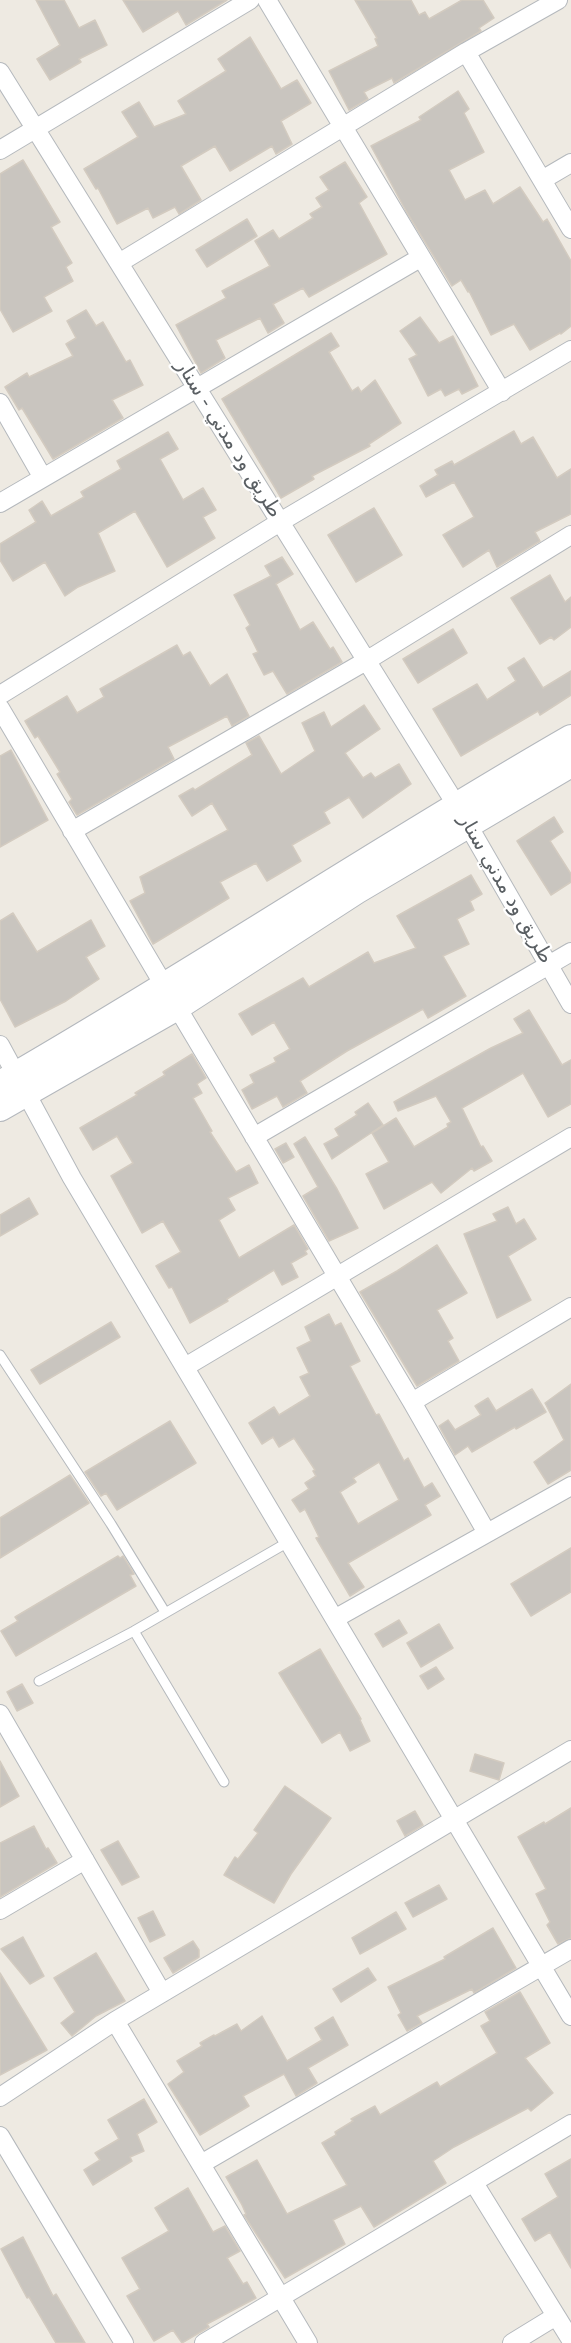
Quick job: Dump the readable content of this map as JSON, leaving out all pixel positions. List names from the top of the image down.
{
  "streets": {
    "street": ["طريق ود مدني - سنار", "طريق ود مدني سنار"]
  },
  "crossings": [
    ["طريق ود مدني - سنار", "طريق ود مدني سنار"]
  ]
}
